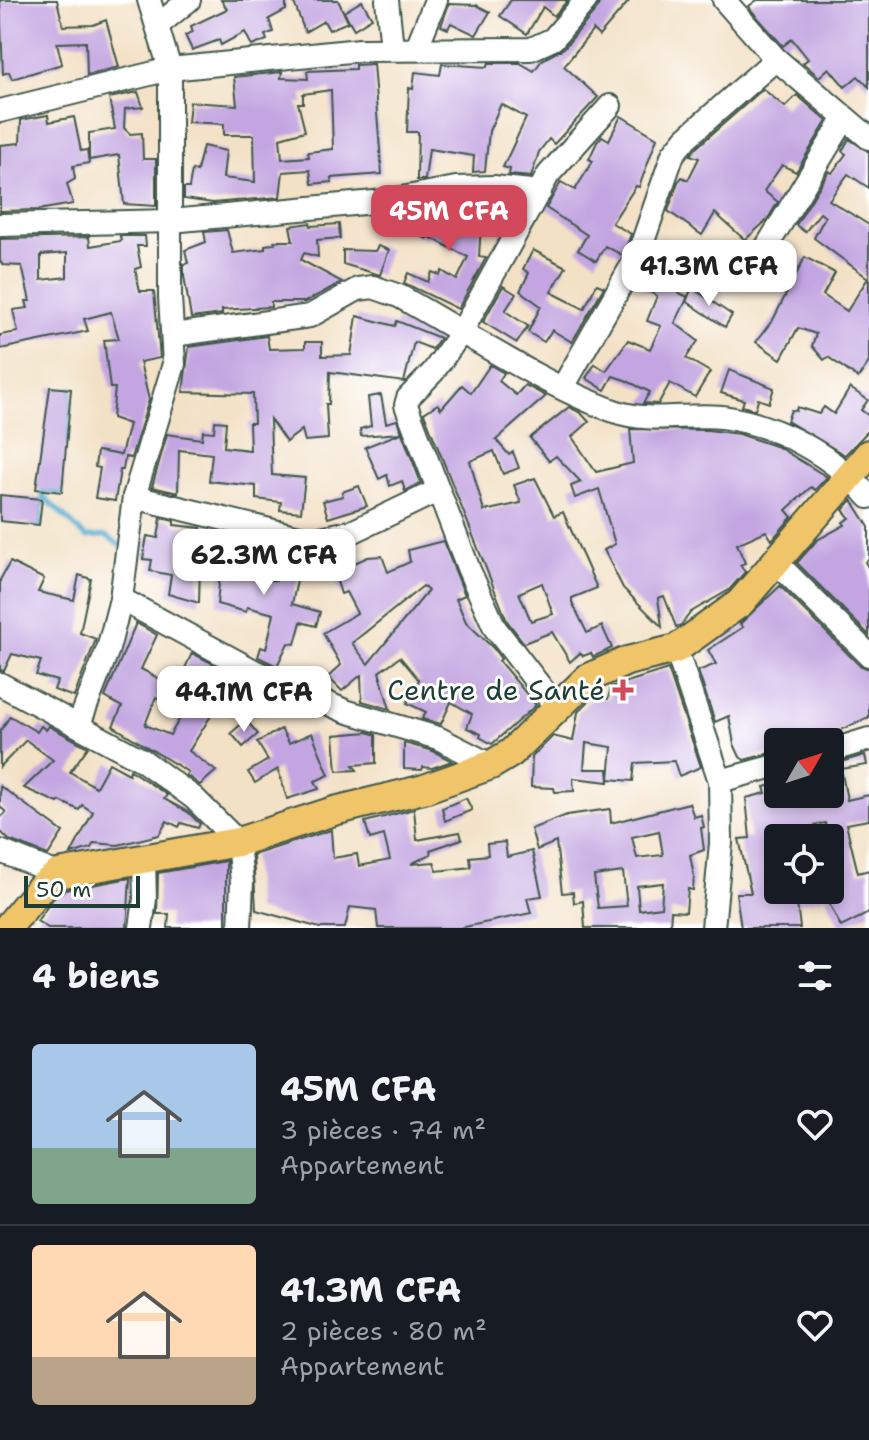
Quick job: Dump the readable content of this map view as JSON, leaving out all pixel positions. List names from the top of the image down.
{
  "places": {
    "health": ["Centre de Santé"]
  },
  "scale_bar": "50 m",
  "north": "top right",
  "page": {
    "price": [
      "45M CFA",
      "41.3M CFA",
      "62.3M CFA",
      "44.1M CFA"
    ],
    "scale": "50 m",
    "heading": "4 biens",
    "list": [
      {
        "name": "45M CFA",
        "note": "3 pièces · 74 m² · Appartement"
      },
      {
        "name": "41.3M CFA",
        "note": "2 pièces · 80 m² · Appartement"
      }
    ]
  }
}
